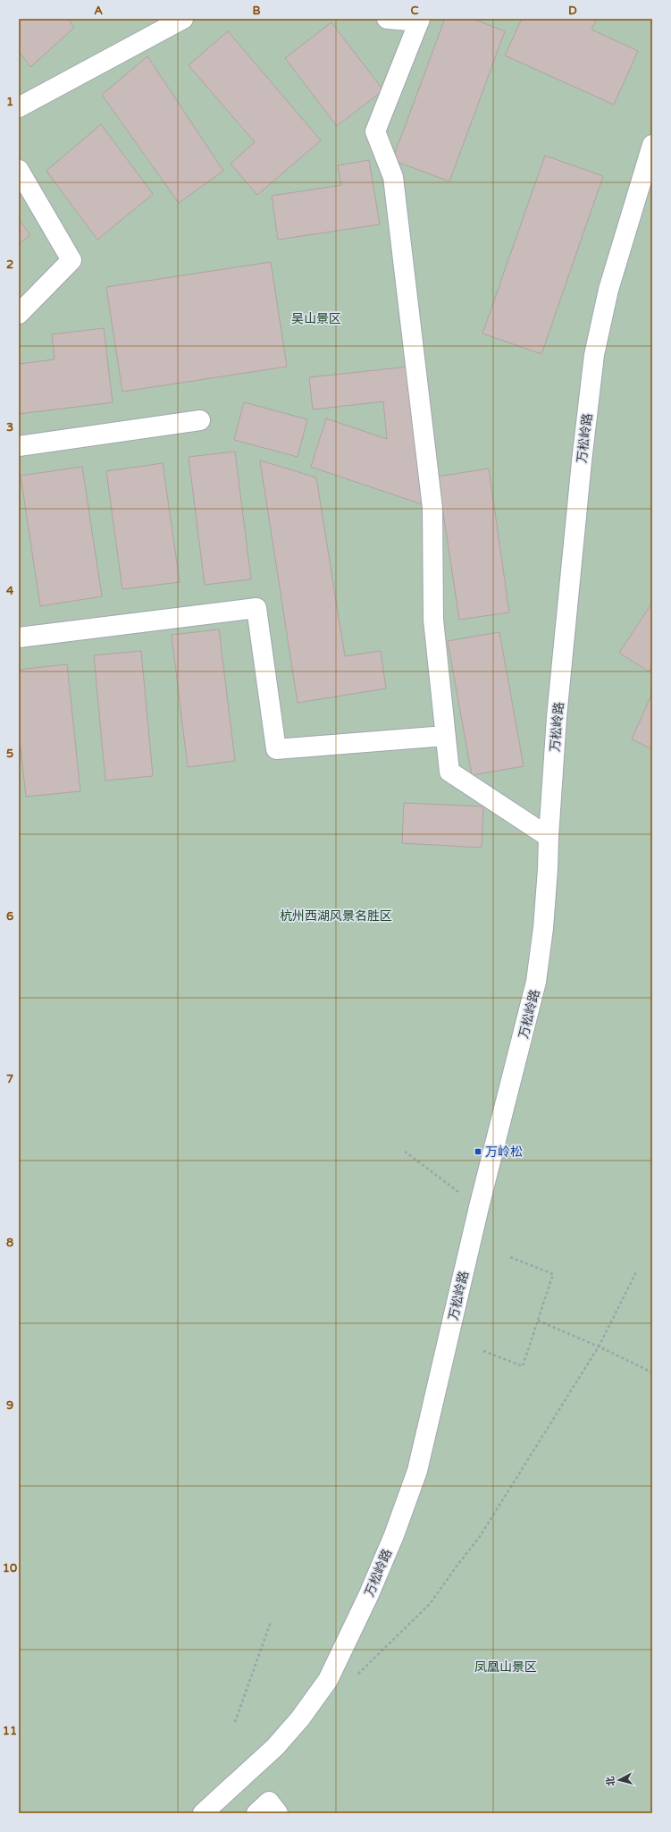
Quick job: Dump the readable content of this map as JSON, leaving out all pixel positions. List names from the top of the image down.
{
  "streets": {
    "street": ["万松岭路"]
  },
  "parks": ["吴山景区", "杭州西湖风景名胜区", "凤凰山景区"],
  "places": {
    "transit": ["万岭松"]
  },
  "north": "left",
  "grid": {
    "columns": [
      "A",
      "B",
      "C",
      "D"
    ],
    "rows": [
      "1",
      "2",
      "3",
      "4",
      "5",
      "6",
      "7",
      "8",
      "9",
      "10",
      "11"
    ]
  }
}
